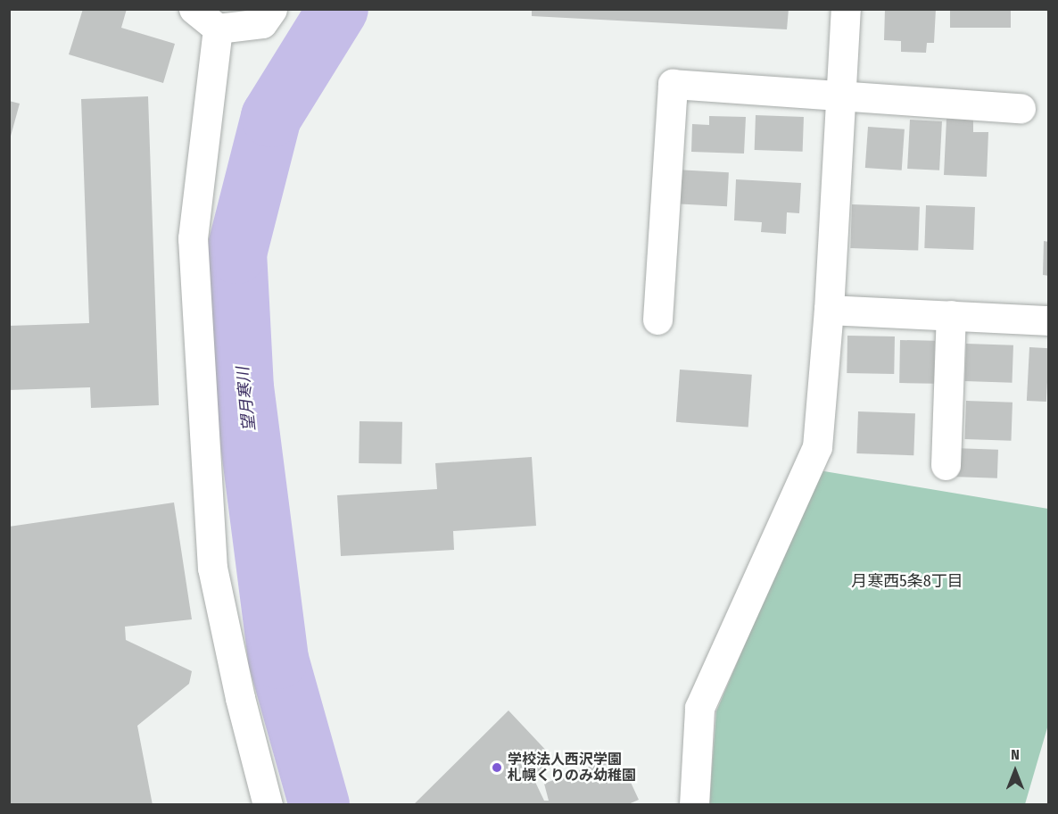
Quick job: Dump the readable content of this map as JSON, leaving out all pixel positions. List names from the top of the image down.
{
  "districts": ["月寒西5条8丁目"],
  "water": ["望月寒川"],
  "places": ["学校法人西沢学園 札幌くりのみ幼稚園"],
  "north": "top"
}
